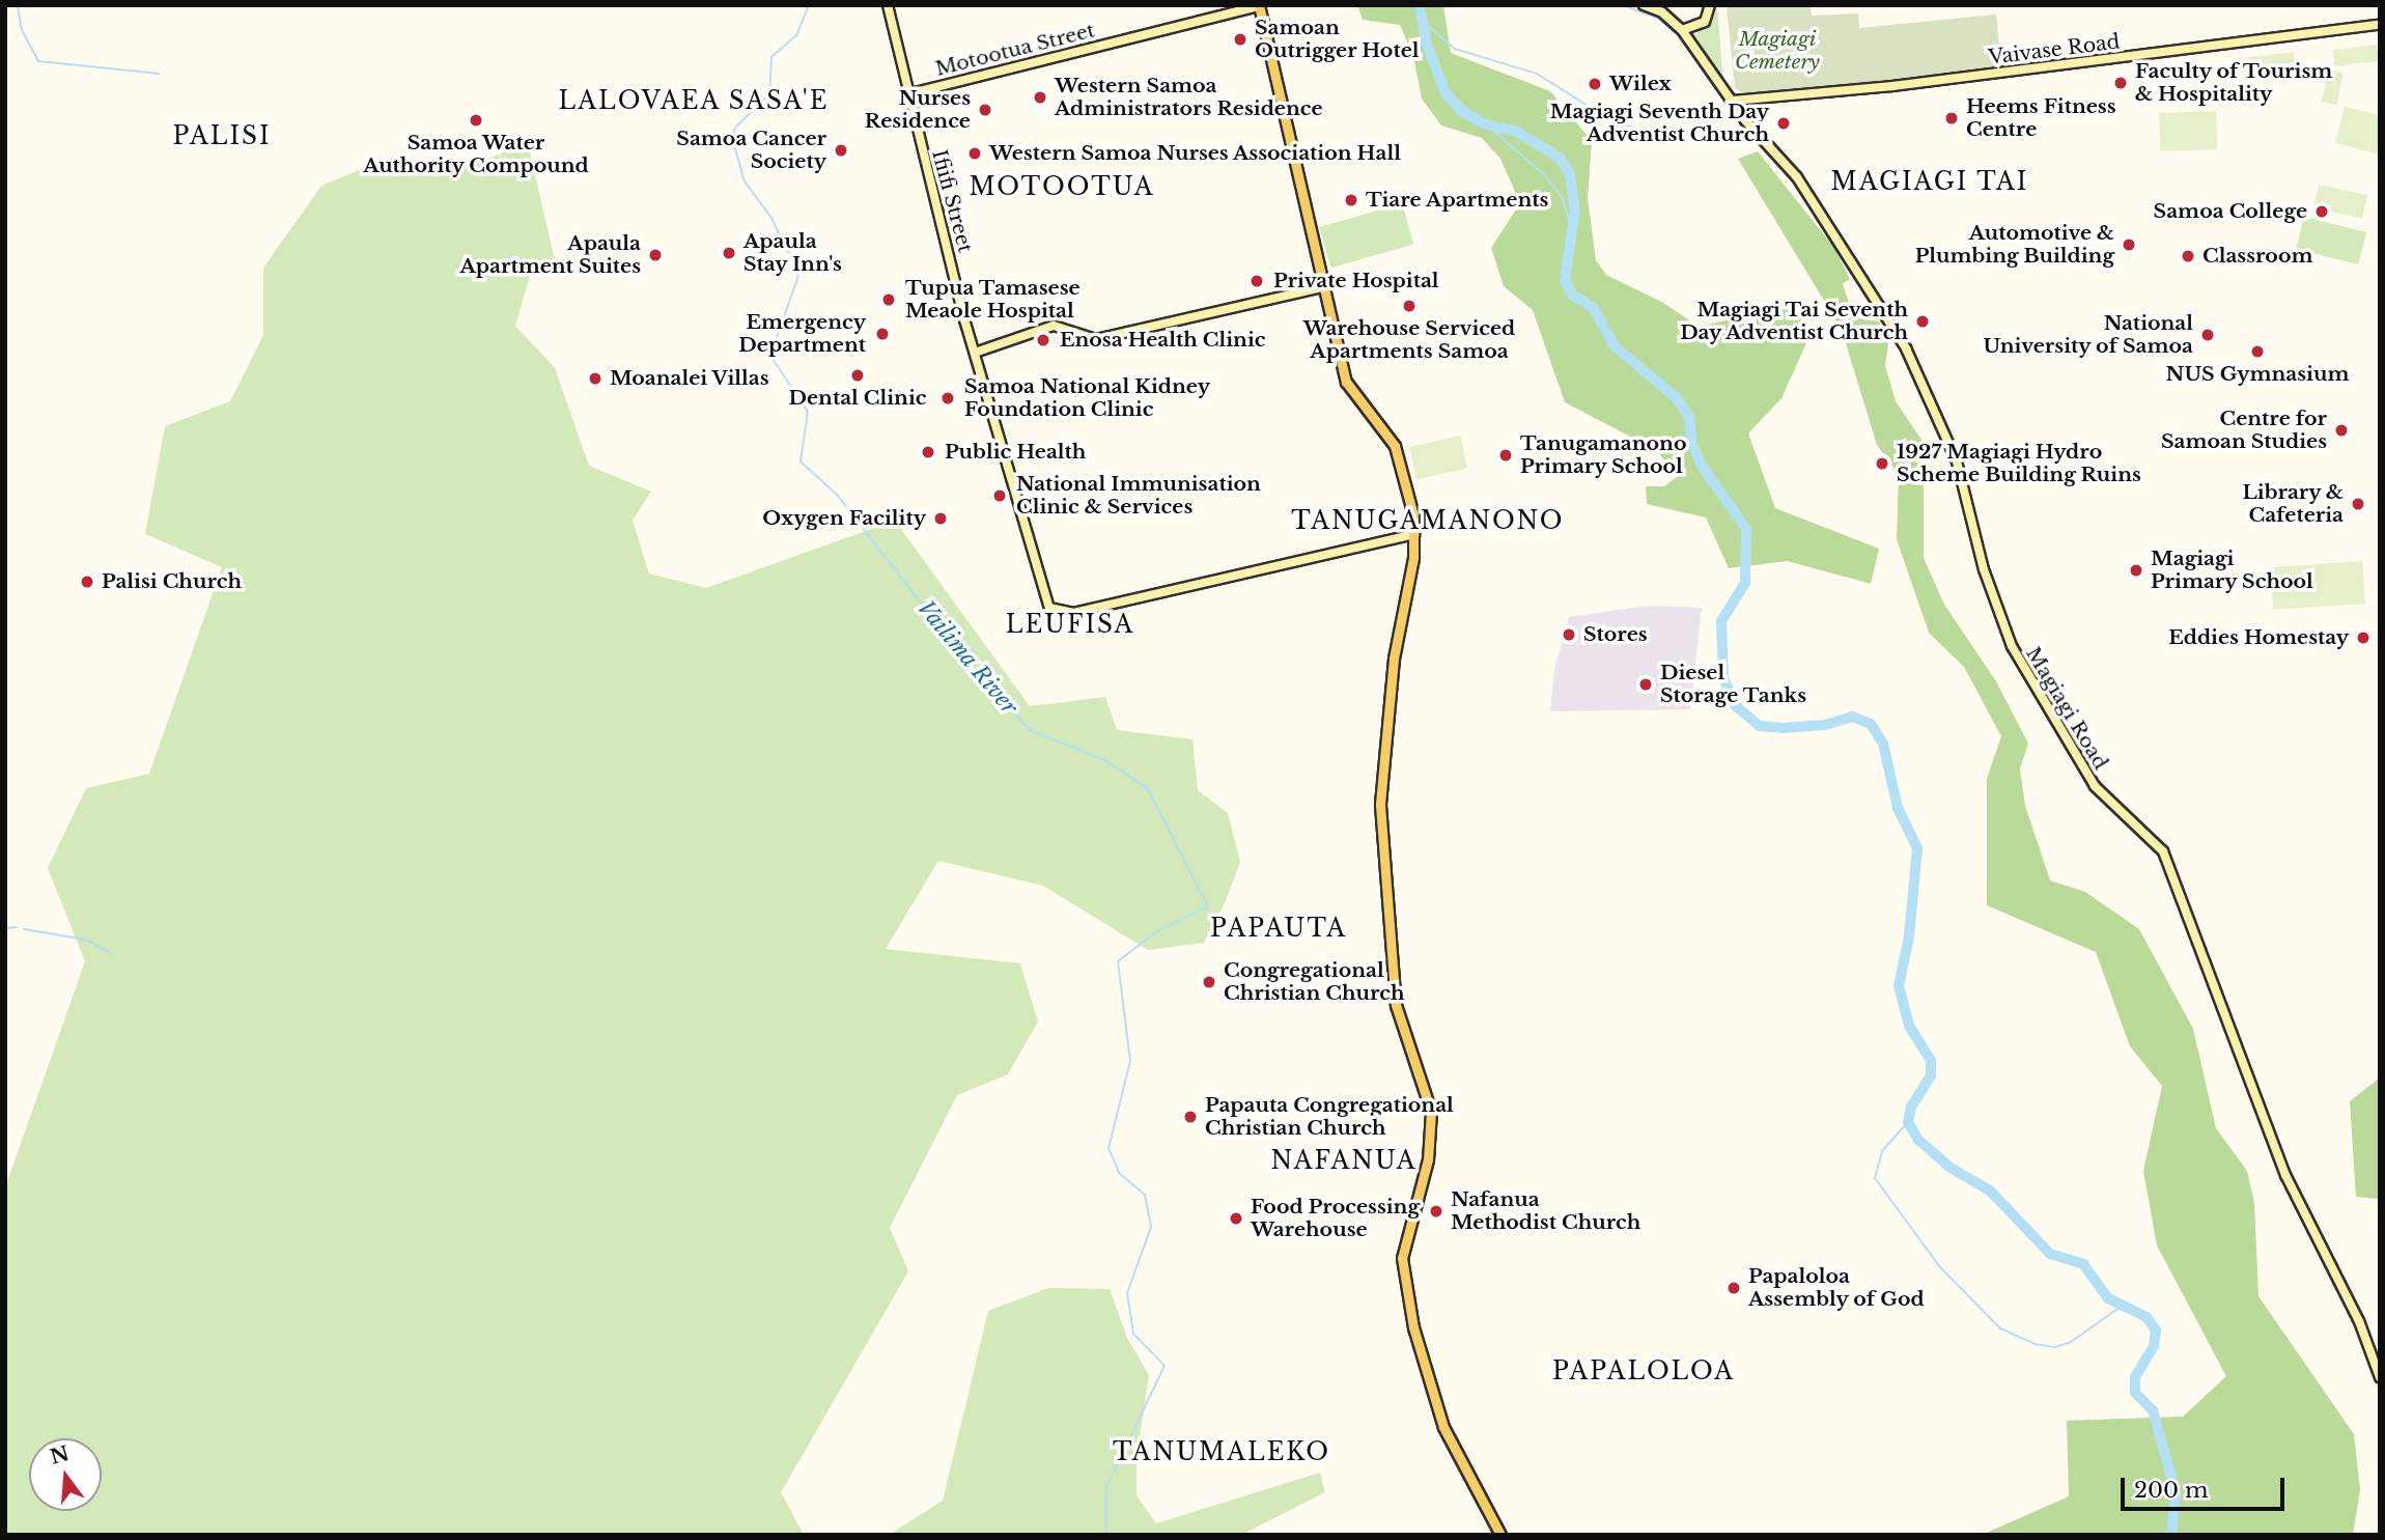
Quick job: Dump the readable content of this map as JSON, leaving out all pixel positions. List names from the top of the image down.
{
  "streets": {
    "main road": [
      "Motootua Street",
      "Vaivase Road",
      "Ifiifi Street",
      "Magiagi Road"
    ]
  },
  "crossings": [
    ["Motootua Street", "Ifiifi Street"],
    ["Vaivase Road", "Magiagi Road"]
  ],
  "districts": [
    "LALOVAEA SASA'E",
    "PALISI",
    "MAGIAGI TAI",
    "MOTOOTUA",
    "TANUGAMANONO",
    "LEUFISA",
    "PAPAUTA",
    "NAFANUA",
    "PAPALOLOA",
    "TANUMALEKO"
  ],
  "water": ["Vailima River"],
  "parks": ["Magiagi Cemetery"],
  "places": [
    "Samoan Outrigger Hotel",
    "Faculty of Tourism & Hospitality",
    "Wilex",
    "Western Samoa Administrators Residence",
    "Nurses Residence",
    "Heems Fitness Centre",
    "Samoa Water Authority Compound",
    "Magiagi Seventh Day Adventist Church",
    "Samoa Cancer Society",
    "Western Samoa Nurses Association Hall",
    "Tiare Apartments",
    "Samoa College",
    "Automotive & Plumbing Building",
    "Apaula Stay Inn's",
    "Apaula Apartment Suites",
    "Classroom",
    "Private Hospital",
    "Tupua Tamasese Meaole Hospital",
    "Warehouse Serviced Apartments Samoa",
    "Magiagi Tai Seventh Day Adventist Church",
    "Emergency Department",
    "National University of Samoa",
    "Enosa Health Clinic",
    "NUS Gymnasium",
    "Dental Clinic",
    "Moanalei Villas",
    "Samoa National Kidney Foundation Clinic",
    "Centre for Samoan Studies",
    "Public Health",
    "Tanugamanono Primary School",
    "1927 Magiagi Hydro Scheme Building Ruins",
    "National Immunisation Clinic & Services",
    "Library & Cafeteria",
    "Oxygen Facility",
    "Magiagi Primary School",
    "Palisi Church",
    "Stores",
    "Eddies Homestay",
    "Diesel Storage Tanks",
    "Congregational Christian Church",
    "Papauta Congregational Christian Church",
    "Nafanua Methodist Church",
    "Food Processing Warehouse",
    "Papaloloa Assembly of God"
  ],
  "scale_bar": "200 m",
  "north": "top"
}
